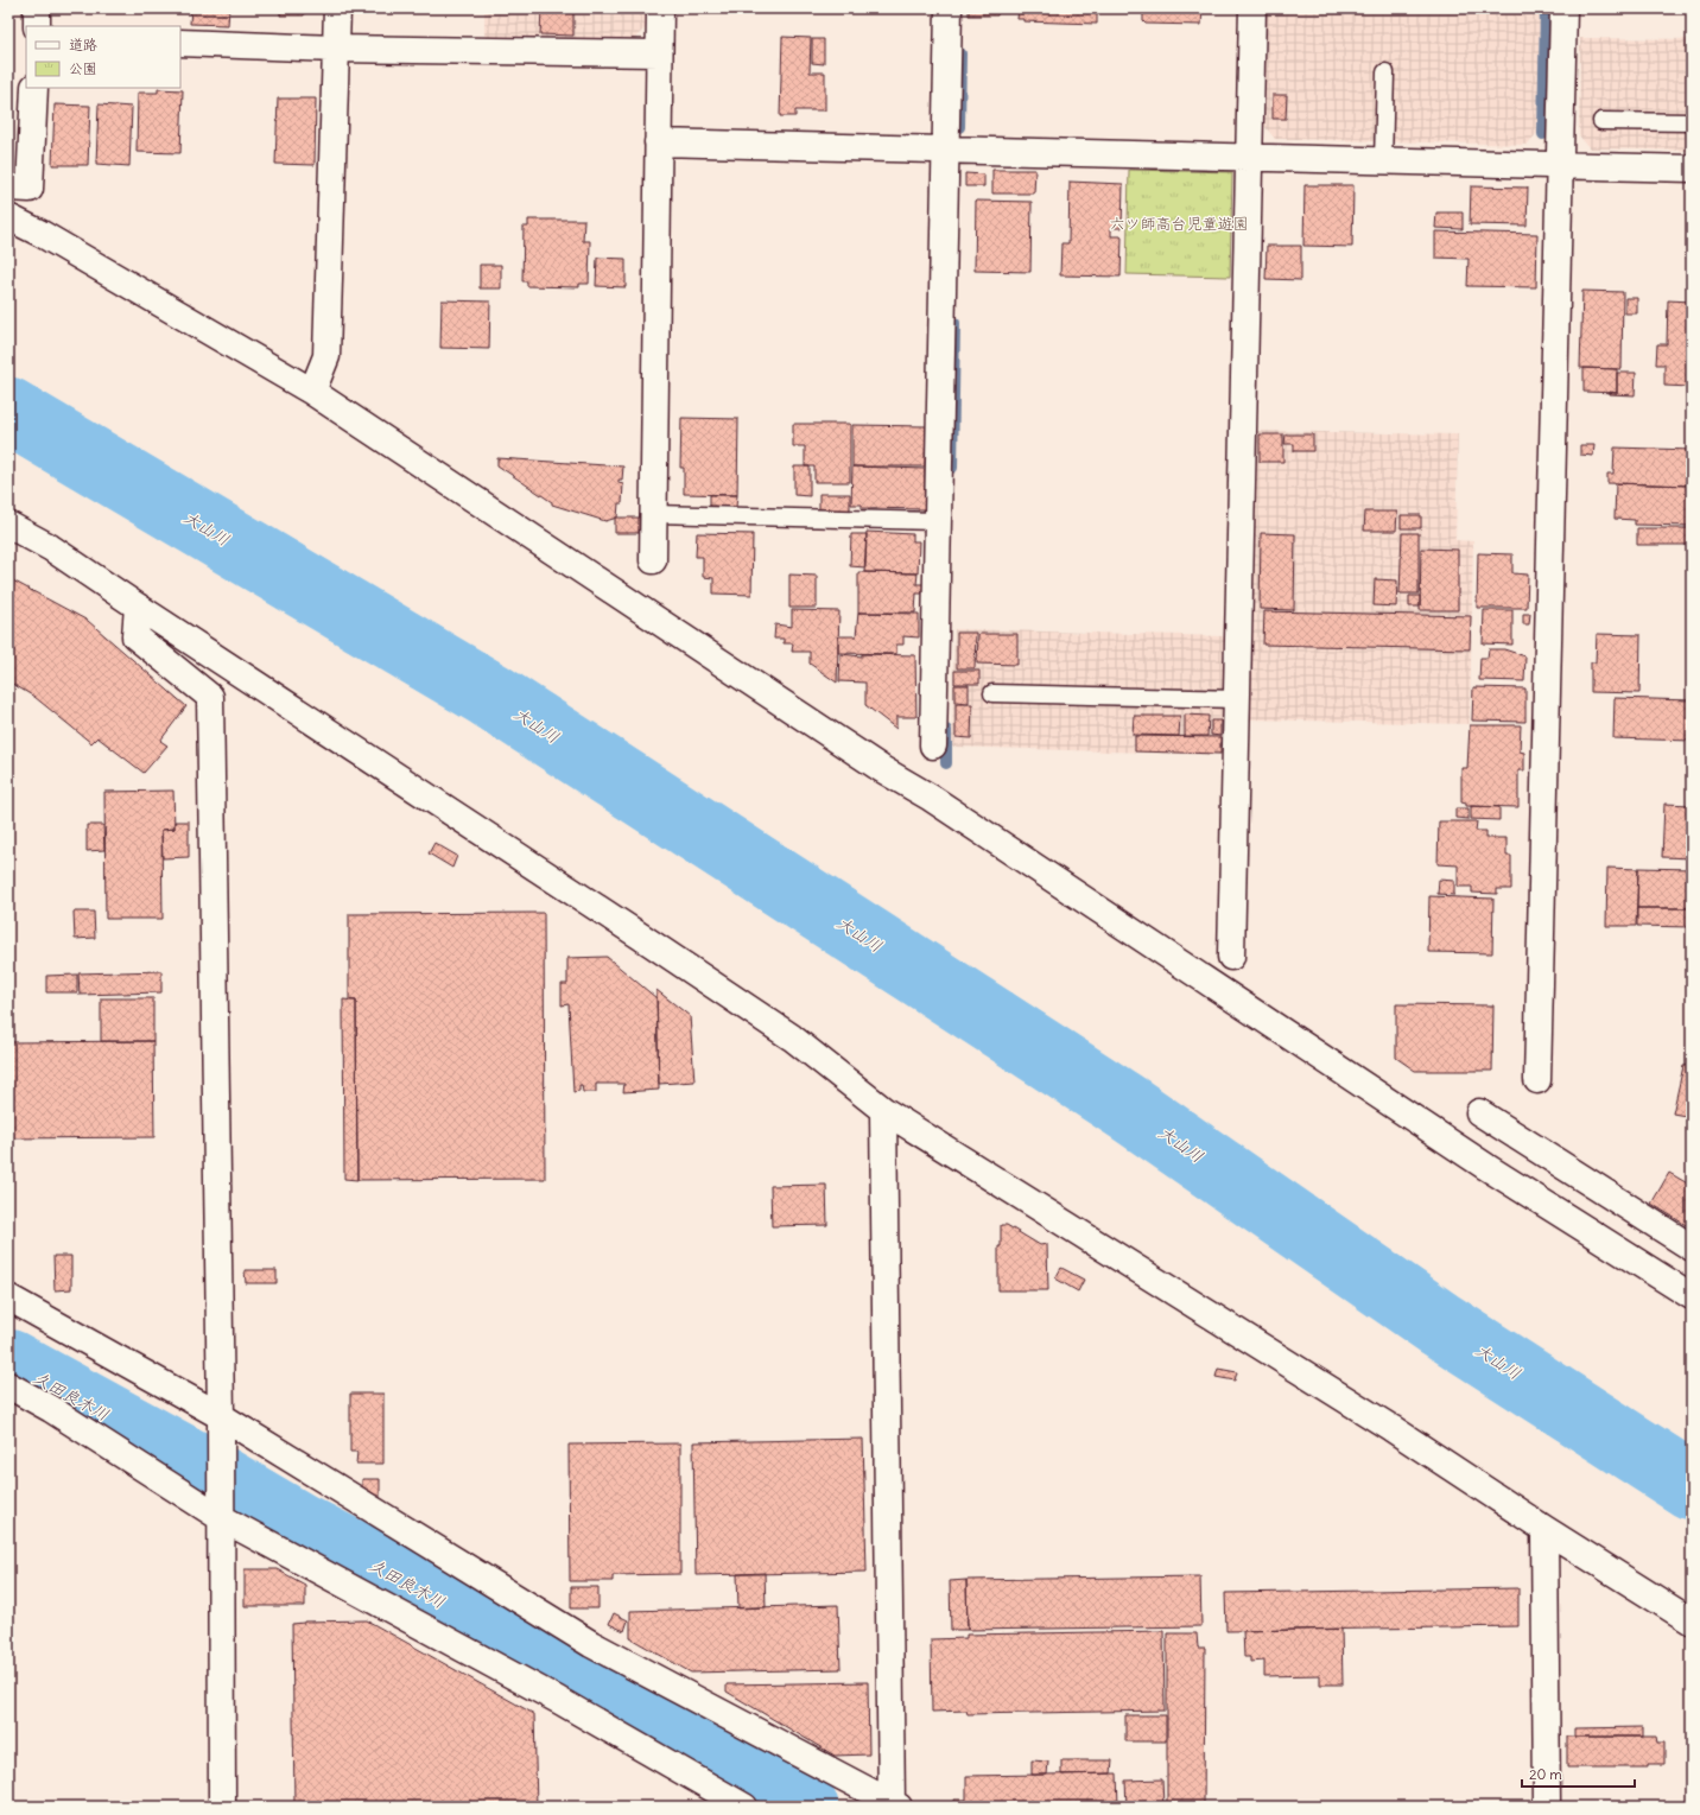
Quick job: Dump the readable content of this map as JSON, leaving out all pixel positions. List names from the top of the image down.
{
  "water": ["大山川", "久田良木川"],
  "parks": ["六ツ師高台児童遊園"],
  "legend": ["道路", "公園"],
  "scale_bar": "20 m"
}
